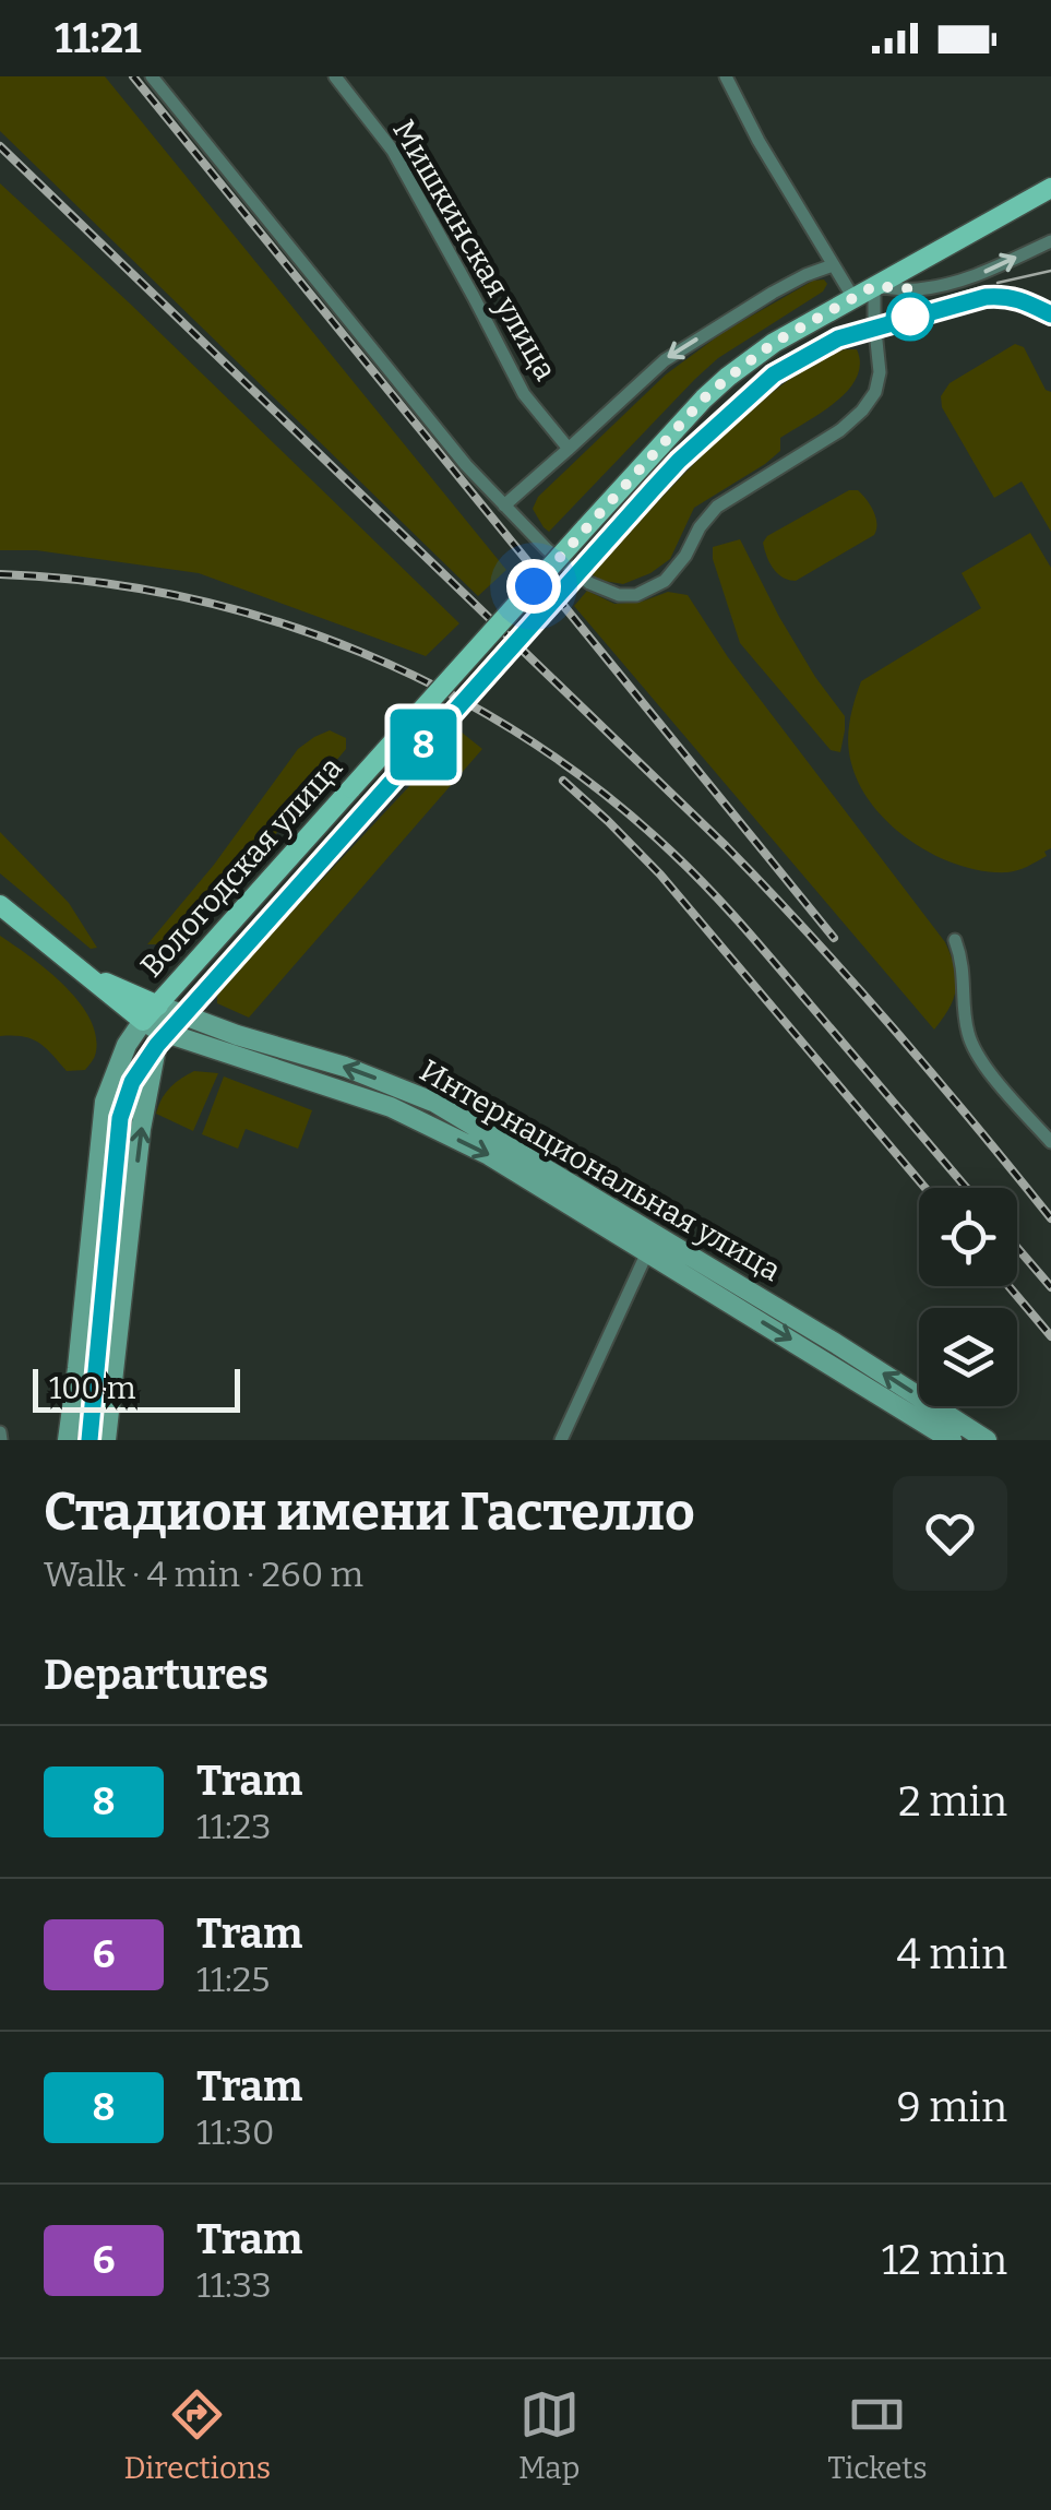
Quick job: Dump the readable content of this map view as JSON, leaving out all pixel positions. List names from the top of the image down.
{
  "streets": {
    "main road": ["Вологодская улица", "Интернациональная улица"],
    "street": ["Мишкинская улица"]
  },
  "crossings": [
    ["Вологодская улица", "Интернациональная улица"]
  ],
  "lines": ["tram line 8"],
  "scale_bar": "100 m",
  "page": {
    "status": "11:21",
    "on_map": "8",
    "scale": "100 m",
    "heading": [
      ["Стадион имени Гастелло", "Walk · 4 min · 260 m"],
      "Departures"
    ],
    "list": [
      {
        "mark": "8",
        "name": "Tram",
        "note": "11:23",
        "value": "2 min"
      },
      {
        "mark": "6",
        "name": "Tram",
        "note": "11:25",
        "value": "4 min"
      },
      {
        "mark": "8",
        "name": "Tram",
        "note": "11:30",
        "value": "9 min"
      },
      {
        "mark": "6",
        "name": "Tram",
        "note": "11:33",
        "value": "12 min"
      }
    ],
    "tabs": ["Directions", "Map", "Tickets"]
  }
}
